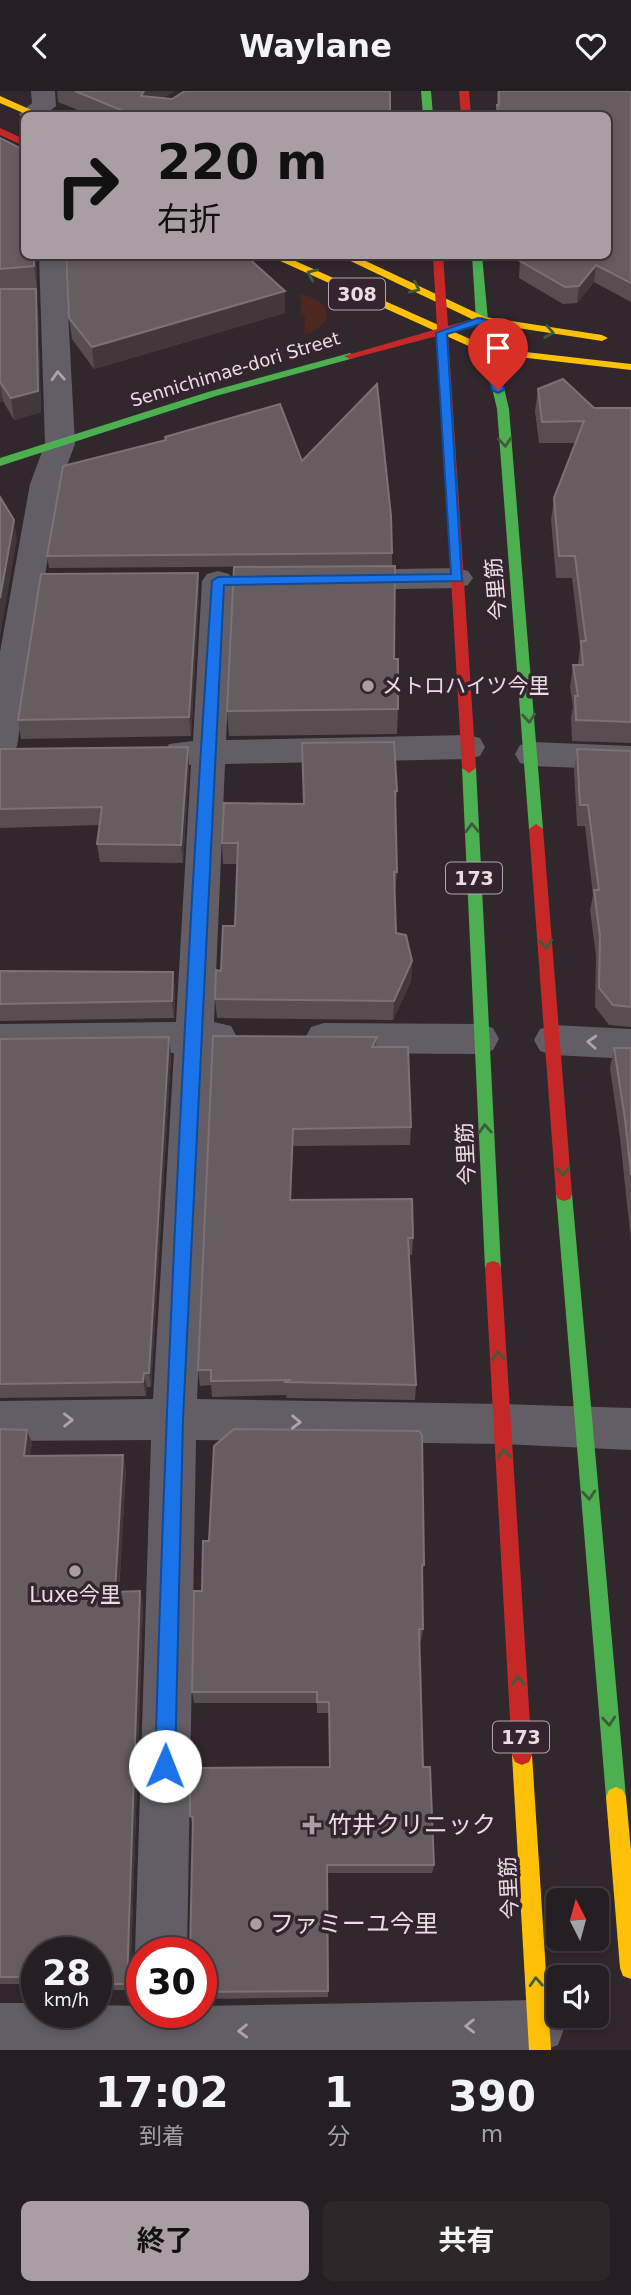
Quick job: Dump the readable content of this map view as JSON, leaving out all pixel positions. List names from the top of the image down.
{
  "streets": {
    "main road": [
      "308",
      "Sennichimae-dori Street",
      "今里筋",
      "173"
    ]
  },
  "crossings": [
    ["308", "Sennichimae-dori Street"],
    ["308", "今里筋"],
    ["Sennichimae-dori Street", "今里筋"]
  ],
  "places": {
    "other": ["メトロハイツ今里", "Luxe今里", "ファミーユ今里"],
    "health": ["竹井クリニック"]
  },
  "north": "top",
  "page": {
    "header": "Waylane",
    "turn": ["220 m", "右折"],
    "speed": "28 km/h",
    "limit": "30",
    "eta": [
      "17:02",
      "到着",
      "1",
      "分",
      "390",
      "m"
    ],
    "buttons": ["終了", "共有"]
  }
}
